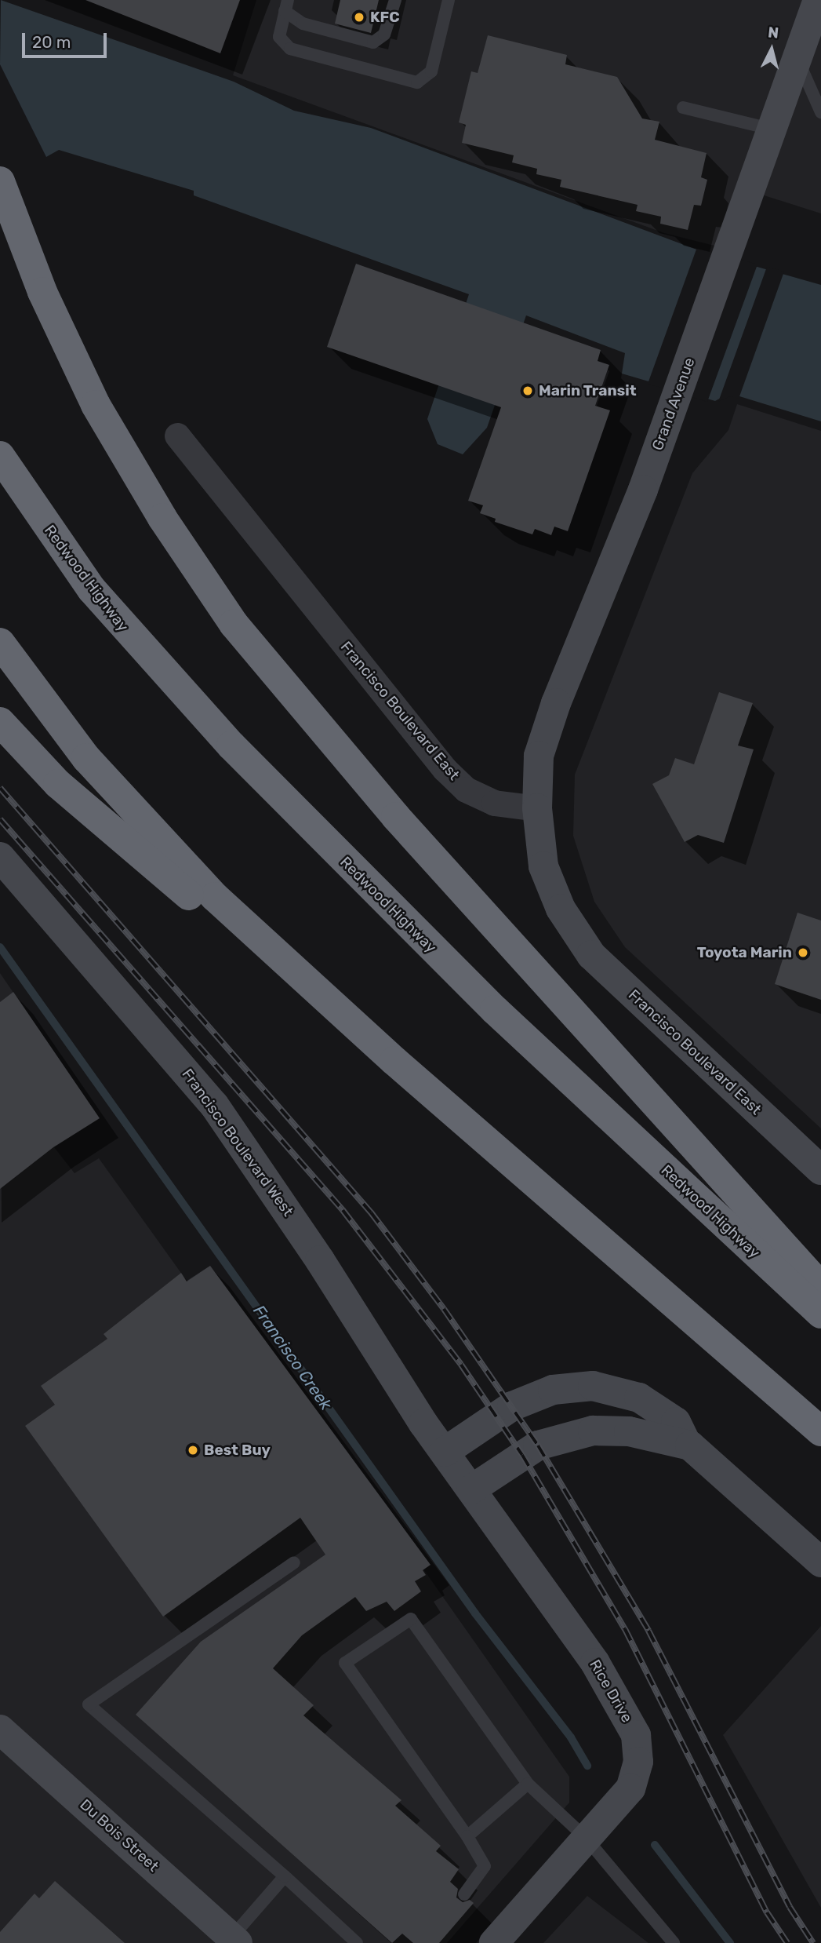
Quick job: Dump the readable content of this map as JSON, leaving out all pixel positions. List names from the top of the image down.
{
  "streets": {
    "highway": ["Redwood Highway"],
    "street": [
      "Grand Avenue",
      "Francisco Boulevard East",
      "Francisco Boulevard West",
      "Rice Drive",
      "Du Bois Street"
    ]
  },
  "crossings": [
    ["Grand Avenue", "Francisco Boulevard East"],
    ["Francisco Boulevard West", "Rice Drive"]
  ],
  "water": ["Francisco Creek"],
  "places": [
    "KFC",
    "Marin Transit",
    "Toyota Marin",
    "Best Buy"
  ],
  "scale_bar": "20 m",
  "north": "top"
}
